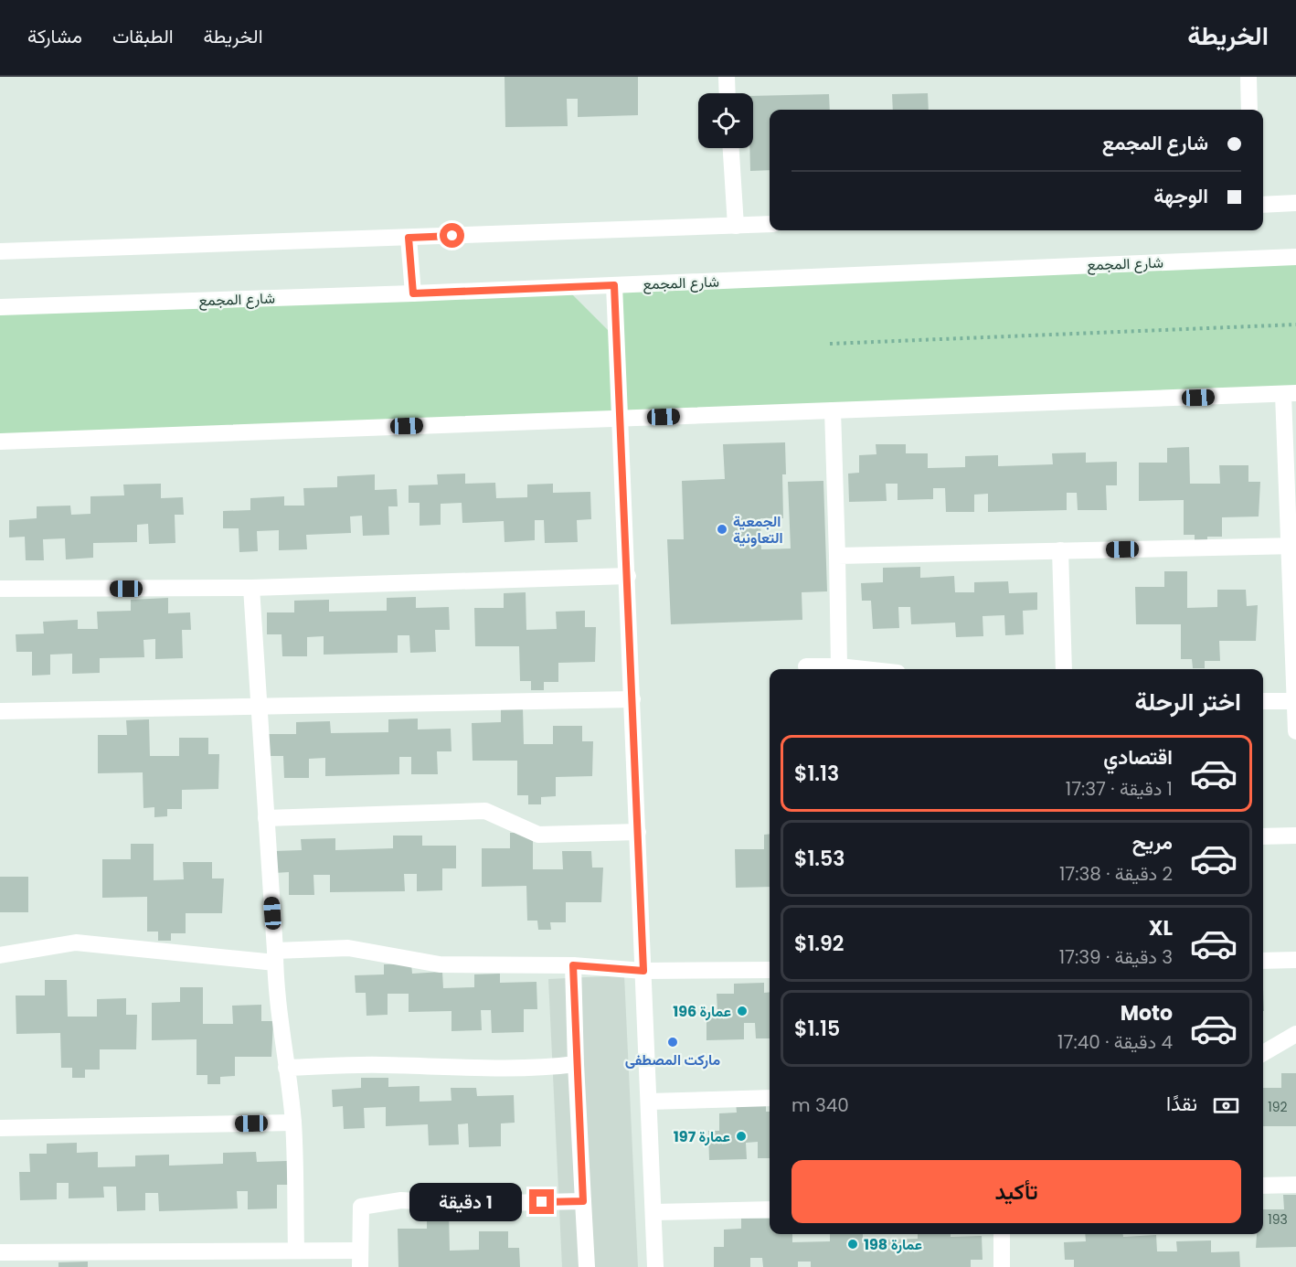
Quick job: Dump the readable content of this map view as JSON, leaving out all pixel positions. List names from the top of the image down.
{
  "streets": {
    "street": ["شارع المجمع"]
  },
  "places": [
    "الجمعية التعاونية",
    "عمارة 196",
    "ماركت المصطفى",
    "عمارة 197",
    "عمارة 198"
  ],
  "house_numbers": ["192", "193"],
  "page": {
    "header": "الخريطة",
    "nav": ["الخريطة", "الطبقات", "مشاركة"],
    "banner": ["شارع المجمع", "الوجهة"],
    "heading": "اختر الرحلة",
    "list": [
      {
        "name": "اقتصادي",
        "note": "1 دقيقة · 17:37",
        "value": "$1.13"
      },
      {
        "name": "مريح",
        "note": "2 دقيقة · 17:38",
        "value": "$1.53"
      },
      {
        "name": "XL",
        "note": "3 دقيقة · 17:39",
        "value": "$1.92"
      },
      {
        "name": "Moto",
        "note": "4 دقيقة · 17:40",
        "value": "$1.15"
      }
    ],
    "pay": ["نقدًا", "340 m"],
    "buttons": "تأكيد",
    "bubble": "1 دقيقة"
  }
}
